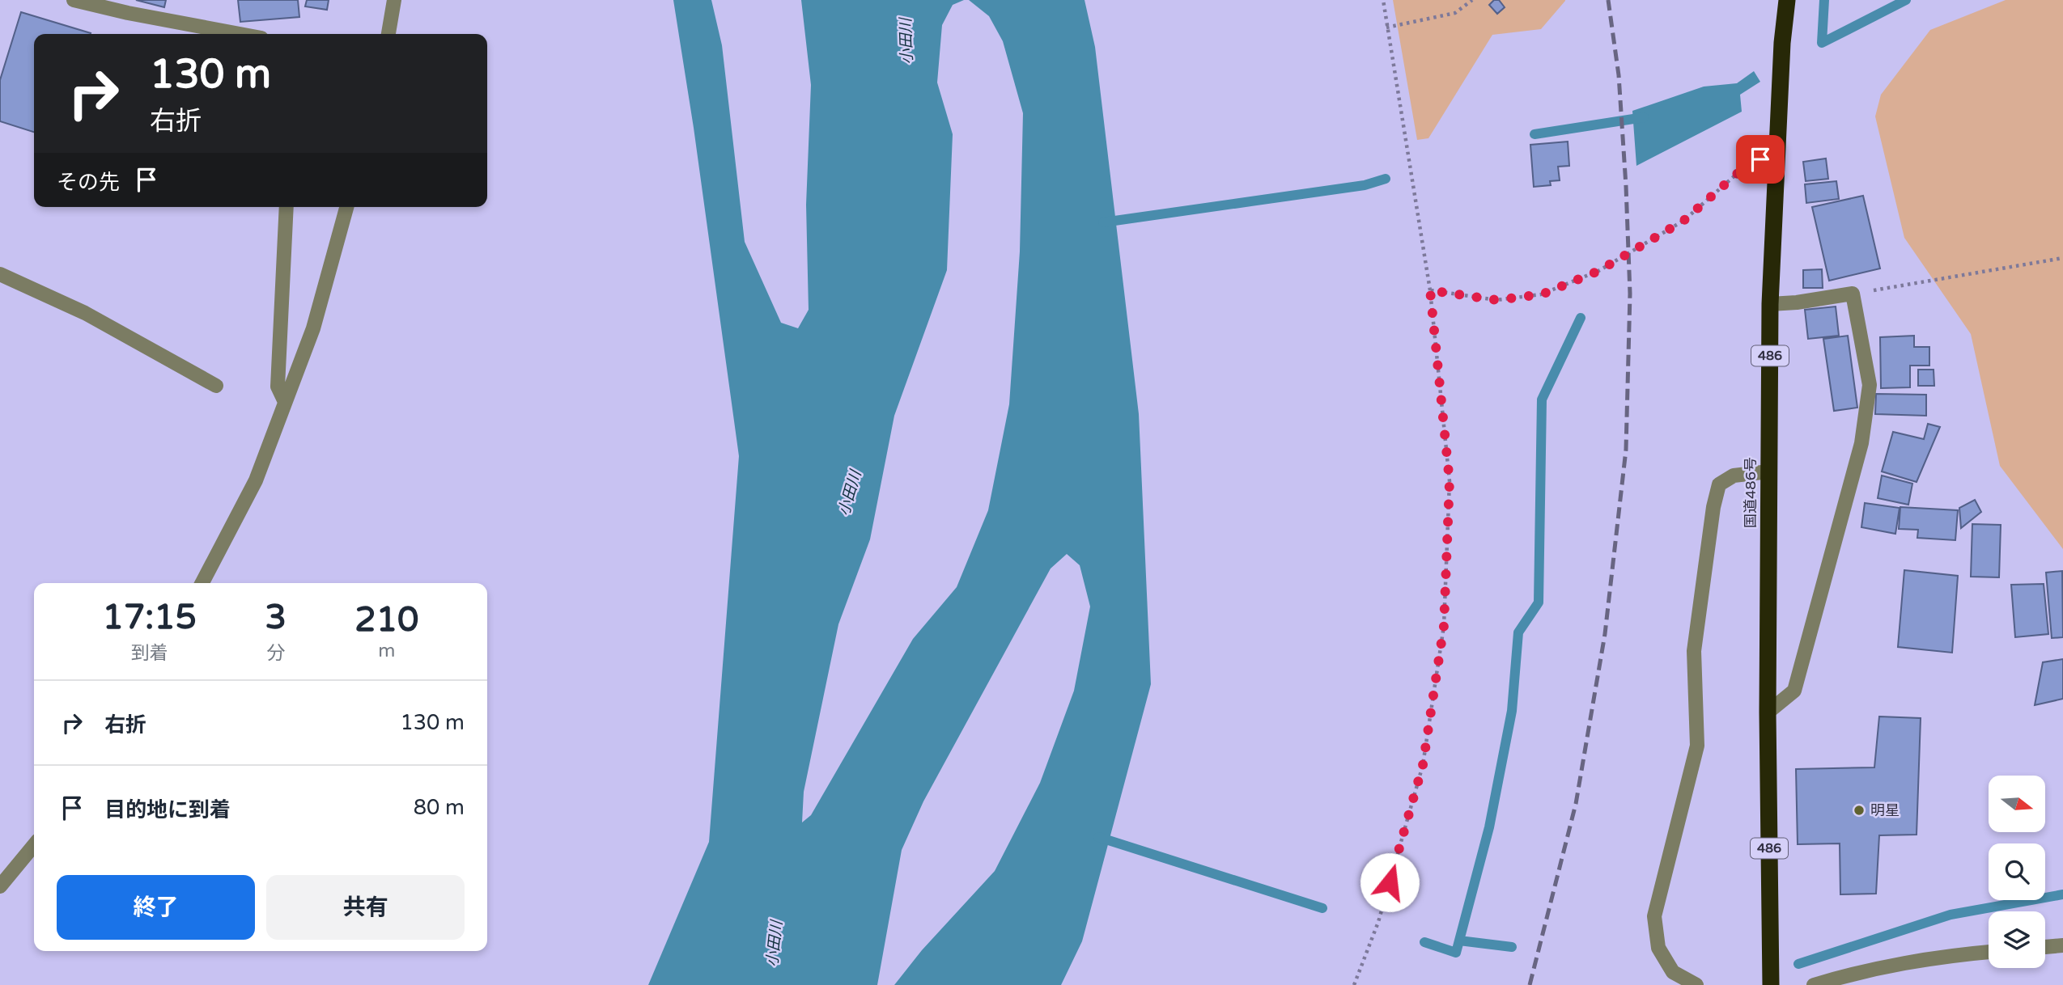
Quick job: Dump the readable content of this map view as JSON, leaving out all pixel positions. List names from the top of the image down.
{
  "streets": {
    "highway": ["486", "国道486号"]
  },
  "water": ["小田川"],
  "places": ["明星"],
  "north": "right",
  "page": {
    "turn": ["130 m", "右折"],
    "then": "その先",
    "eta": [
      "17:15",
      "到着",
      "3",
      "分",
      "210",
      "m"
    ],
    "list": [
      {
        "name": "右折",
        "value": "130 m"
      },
      {
        "name": "目的地に到着",
        "value": "80 m"
      }
    ],
    "buttons": ["終了", "共有"]
  }
}
